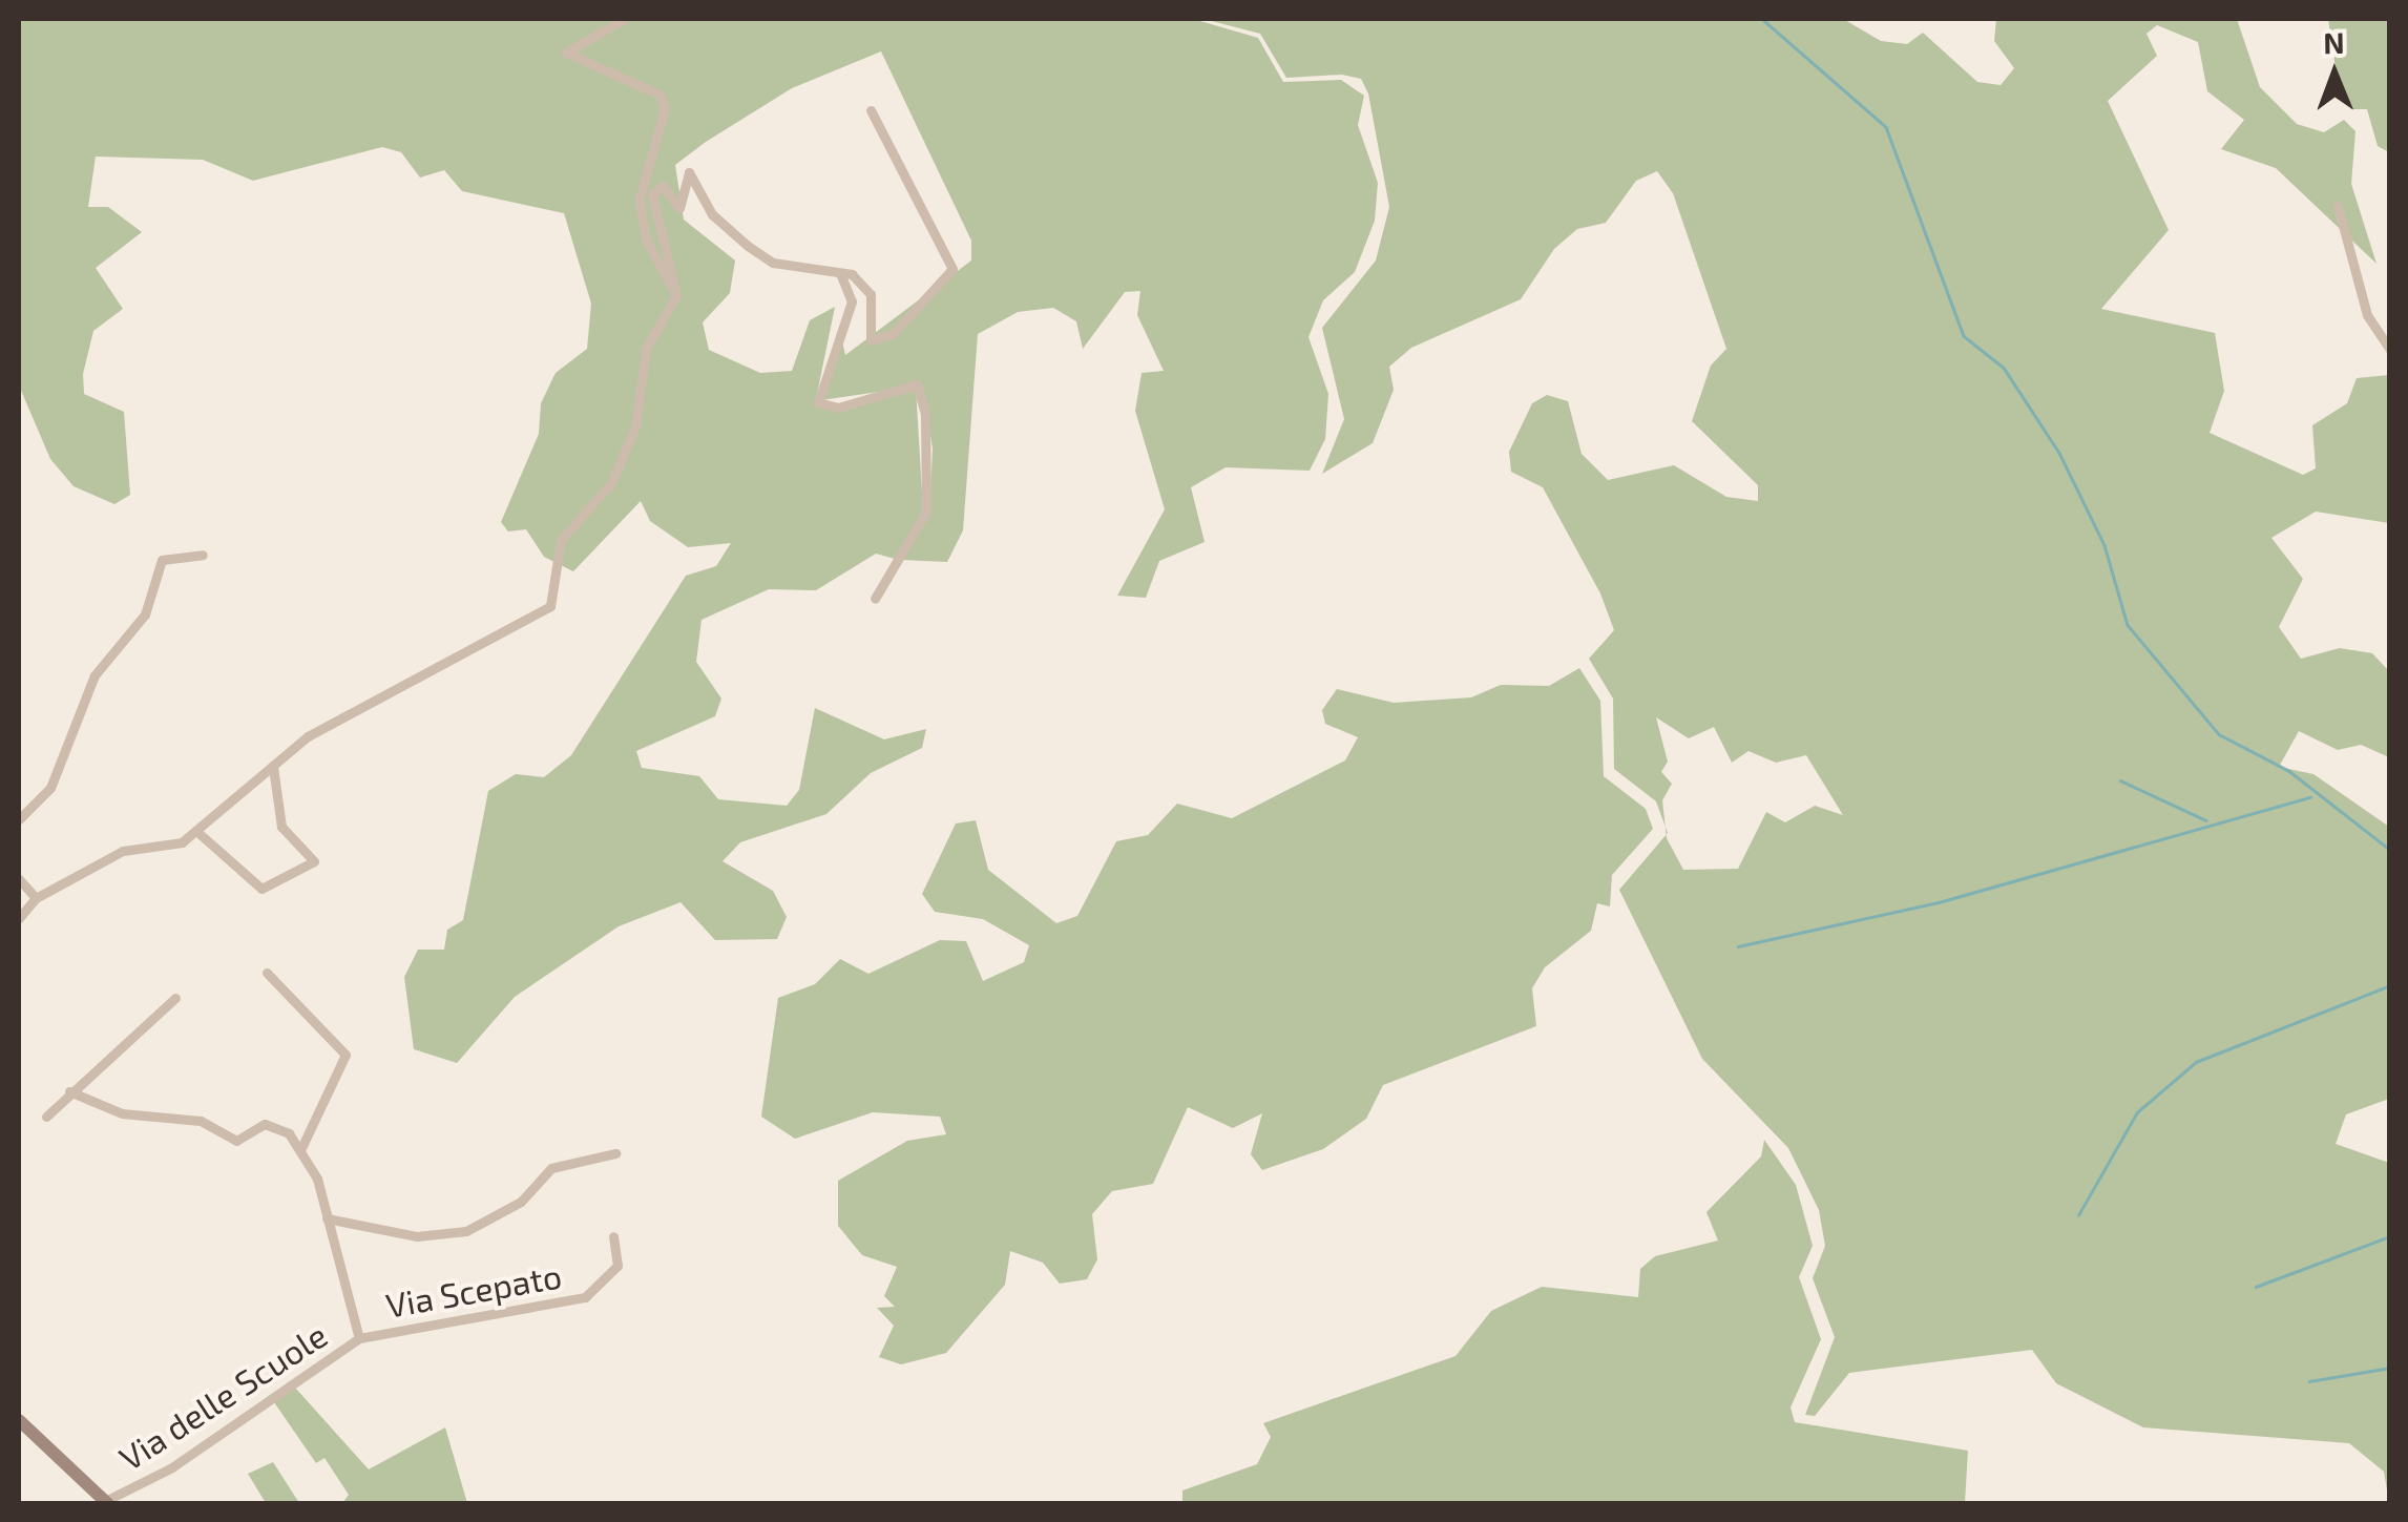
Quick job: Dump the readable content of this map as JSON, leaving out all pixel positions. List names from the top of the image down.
{
  "streets": {
    "street": ["Via Scepato", "Via delle Scuole"]
  },
  "crossings": [
    ["Via Scepato", "Via delle Scuole"]
  ],
  "north": "top"
}
